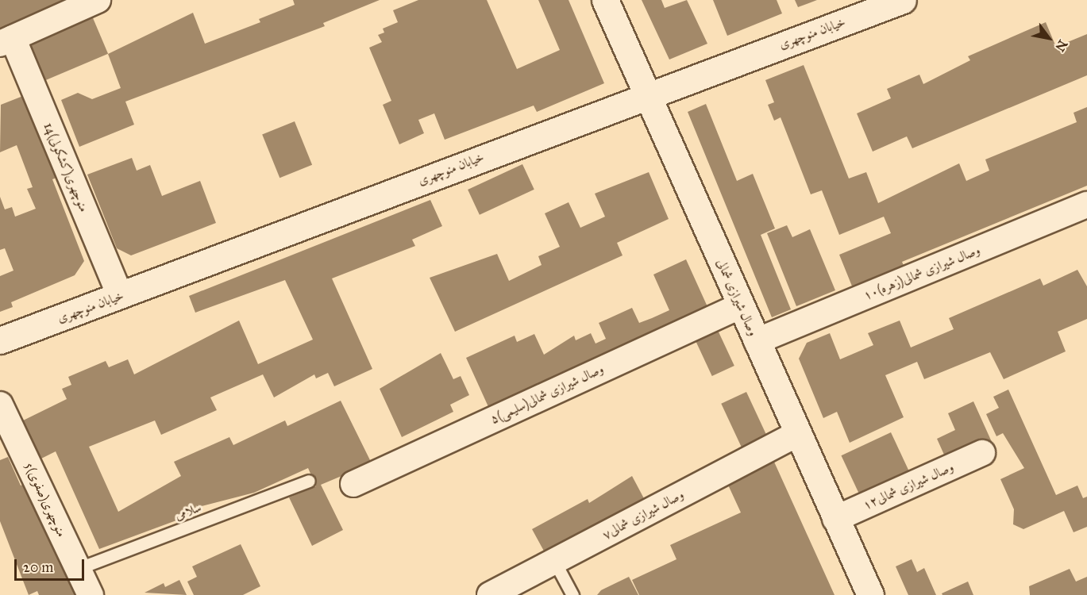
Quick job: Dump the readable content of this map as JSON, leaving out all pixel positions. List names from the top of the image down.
{
  "streets": {
    "street": [
      "خیابان منوچهری",
      "14منوچهری(کشکولی)",
      "۱۰وصال شیرازی شمالی(زهره)",
      "وصال شیرازی شمالی",
      "۵وصال شیرازی شمالی(سلیمی)",
      "۱۲وصال شیرازی شمالی",
      "5منوچهری(صفوی)",
      "وصال شیرازی شمالی۷"
    ],
    "lane": ["سلامی"]
  },
  "crossings": [
    ["خیابان منوچهری", "14منوچهری(کشکولی)"],
    ["خیابان منوچهری", "وصال شیرازی شمالی"],
    ["۱۰وصال شیرازی شمالی(زهره)", "وصال شیرازی شمالی"],
    ["وصال شیرازی شمالی", "۵وصال شیرازی شمالی(سلیمی)"],
    ["وصال شیرازی شمالی", "۱۲وصال شیرازی شمالی"],
    ["وصال شیرازی شمالی", "وصال شیرازی شمالی۷"],
    ["5منوچهری(صفوی)", "سلامی"]
  ],
  "scale_bar": "20 m",
  "north": "bottom right"
}
